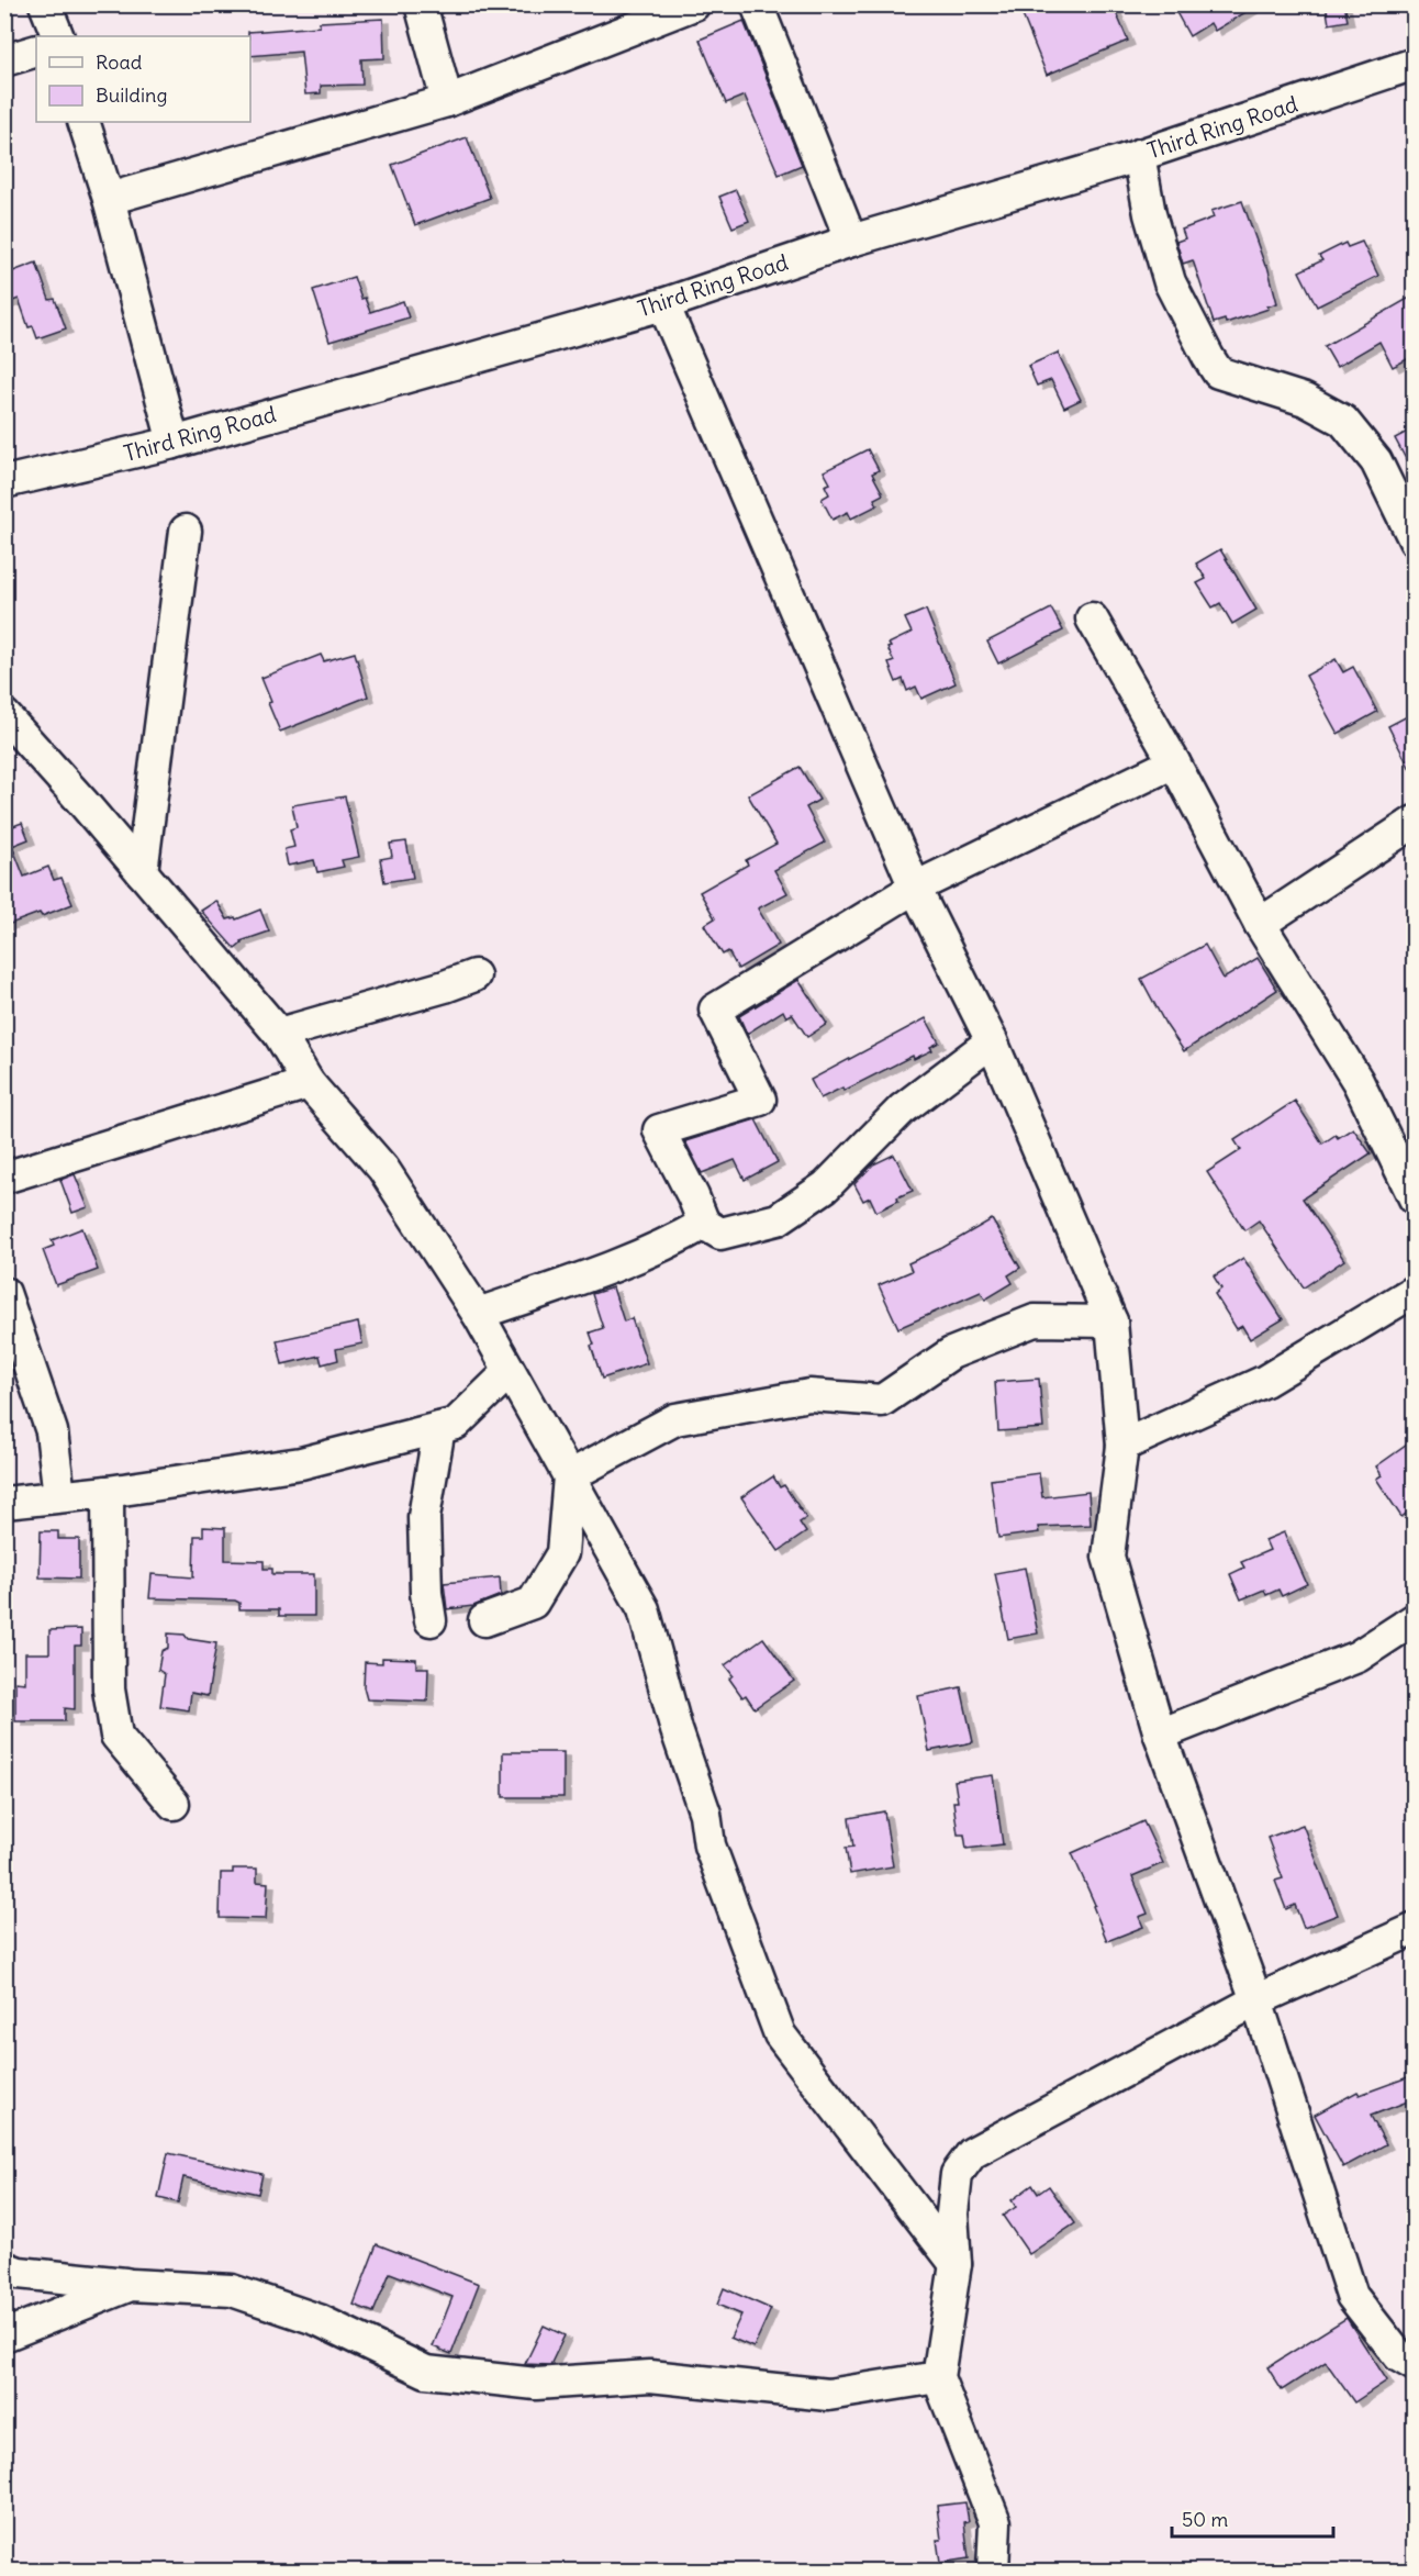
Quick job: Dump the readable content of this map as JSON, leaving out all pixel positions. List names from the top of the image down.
{
  "streets": {
    "street": ["Third Ring Road"]
  },
  "legend": ["Road", "Building"],
  "scale_bar": "50 m"
}
